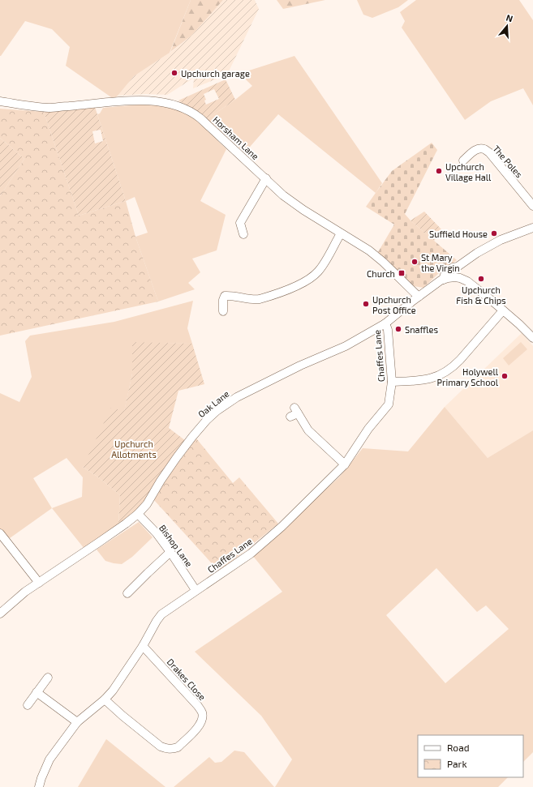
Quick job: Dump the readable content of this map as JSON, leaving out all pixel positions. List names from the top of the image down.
{
  "streets": {
    "street": [
      "Horsham Lane",
      "The Poles",
      "Chaffes Lane",
      "Oak Lane",
      "Bishop Lane",
      "Drakes Close"
    ]
  },
  "crossings": [
    ["Horsham Lane", "Oak Lane"],
    ["Chaffes Lane", "Oak Lane"],
    ["Chaffes Lane", "Bishop Lane"],
    ["Chaffes Lane", "Drakes Close"],
    ["Oak Lane", "Bishop Lane"]
  ],
  "parks": ["Upchurch Allotments"],
  "places": {
    "other": [
      "Upchurch garage",
      "Upchurch Village Hall",
      "Suffield House",
      "St Mary the Virgin",
      "Upchurch Fish & Chips",
      "Upchurch Post Office",
      "Snaffles",
      "Holywell Primary School"
    ],
    "transit": ["Church"]
  },
  "legend": ["Road", "Park"],
  "north": "top"
}
